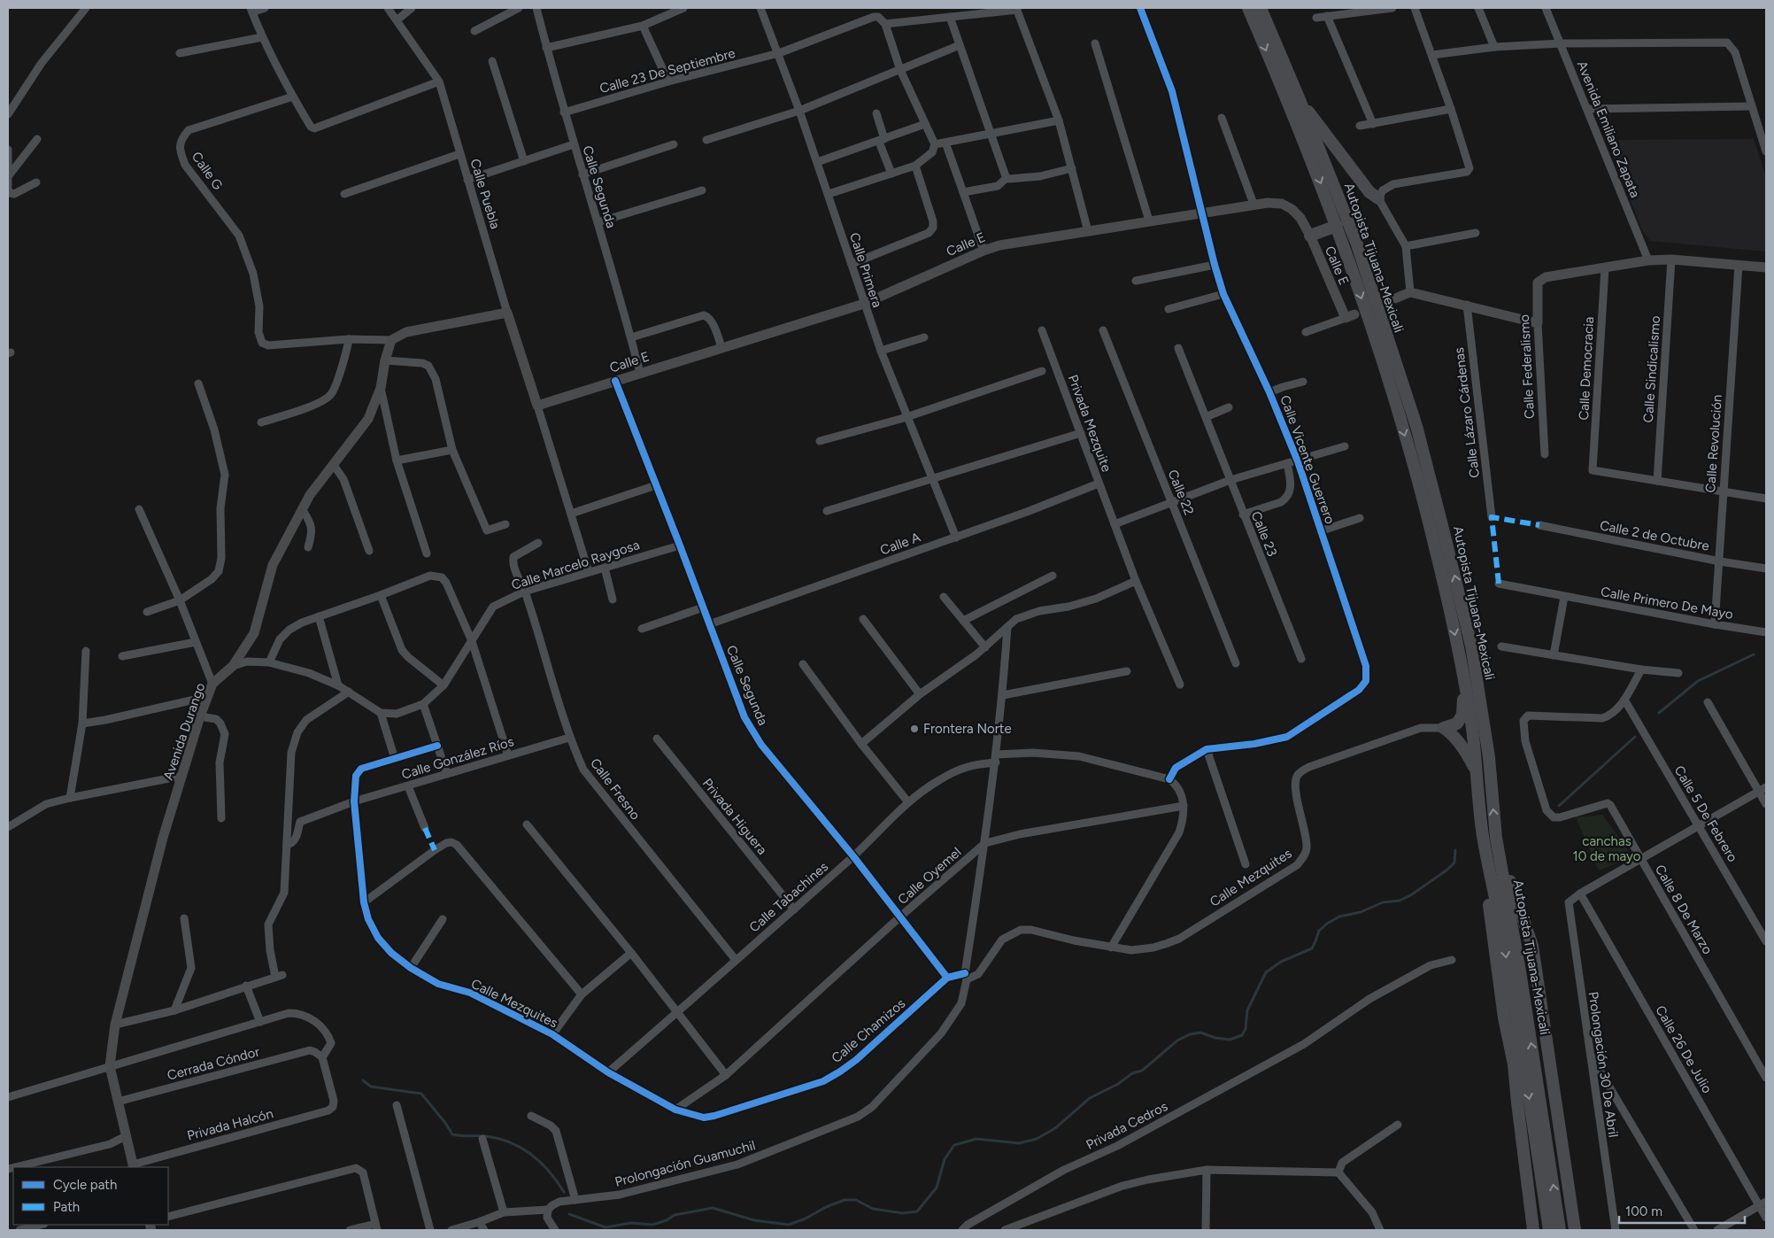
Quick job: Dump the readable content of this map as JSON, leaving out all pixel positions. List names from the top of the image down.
{
  "streets": {
    "highway": ["Autopista Tijuana-Mexicali"],
    "main road": [
      "Calle Puebla",
      "Calle E",
      "Calle Federalismo",
      "Avenida Durango"
    ],
    "street": [
      "Calle 23 De Septiembre",
      "Avenida Emiliano Zapata",
      "Calle G",
      "Calle Segunda",
      "Calle Primera",
      "Calle Democracia",
      "Calle Sindicalismo",
      "Calle Lázaro Cárdenas",
      "Privada Mezquite",
      "Calle Revolución",
      "Calle Vicente Guerrero",
      "Calle 22",
      "Calle 23",
      "Calle 2 de Octubre",
      "Calle A",
      "Calle Marcelo Raygosa",
      "Calle Primero De Mayo",
      "Calle González Ríos",
      "Calle Fresno",
      "Calle 5 De Febrero",
      "Privada Higuera",
      "Calle Oyemel",
      "Calle Mezquites",
      "Calle Tabachines",
      "Calle 8 De Marzo",
      "Calle Chamizos",
      "Calle 26 De Julio",
      "Cerrada Cóndor",
      "Prolongación 30 De Abril",
      "Privada Halcón",
      "Privada Cedros",
      "Prolongación Guamuchil"
    ]
  },
  "crossings": [
    ["Calle 23 De Septiembre", "Calle Segunda"],
    ["Calle 23 De Septiembre", "Calle Primera"],
    ["Calle Segunda", "Calle E"],
    ["Calle Segunda", "Calle A"],
    ["Calle Segunda", "Calle Marcelo Raygosa"],
    ["Calle Segunda", "Calle Oyemel"],
    ["Calle Segunda", "Calle Tabachines"],
    ["Calle Segunda", "Calle Chamizos"],
    ["Calle Puebla", "Calle E"],
    ["Calle Puebla", "Calle Marcelo Raygosa"],
    ["Calle E", "Calle Primera"],
    ["Calle E", "Calle Vicente Guerrero"],
    ["Calle Primera", "Calle A"],
    ["Calle Federalismo", "Calle Democracia"],
    ["Calle Democracia", "Calle Sindicalismo"],
    ["Privada Mezquite", "Calle A"],
    ["Calle Revolución", "Calle 2 de Octubre"],
    ["Calle Revolución", "Calle Primero De Mayo"],
    ["Calle Vicente Guerrero", "Calle Tabachines"],
    ["Calle Marcelo Raygosa", "Calle Fresno"],
    ["Avenida Durango", "Cerrada Cóndor"],
    ["Avenida Durango", "Privada Halcón"],
    ["Calle González Ríos", "Calle Fresno"],
    ["Calle González Ríos", "Calle Mezquites"],
    ["Calle Fresno", "Calle Tabachines"],
    ["Calle 5 De Febrero", "Calle 8 De Marzo"],
    ["Privada Higuera", "Calle Tabachines"],
    ["Calle Oyemel", "Calle Mezquites"],
    ["Calle Oyemel", "Prolongación Guamuchil"],
    ["Calle Mezquites", "Calle Tabachines"],
    ["Calle Mezquites", "Calle Chamizos"],
    ["Calle Mezquites", "Prolongación Guamuchil"],
    ["Calle Tabachines", "Prolongación Guamuchil"],
    ["Calle Chamizos", "Prolongación Guamuchil"],
    ["Calle 26 De Julio", "Prolongación 30 De Abril"],
    ["Cerrada Cóndor", "Privada Halcón"]
  ],
  "parks": ["canchas 10 de mayo"],
  "places": ["Frontera Norte"],
  "legend": ["Cycle path", "Path"],
  "scale_bar": "100 m"
}
